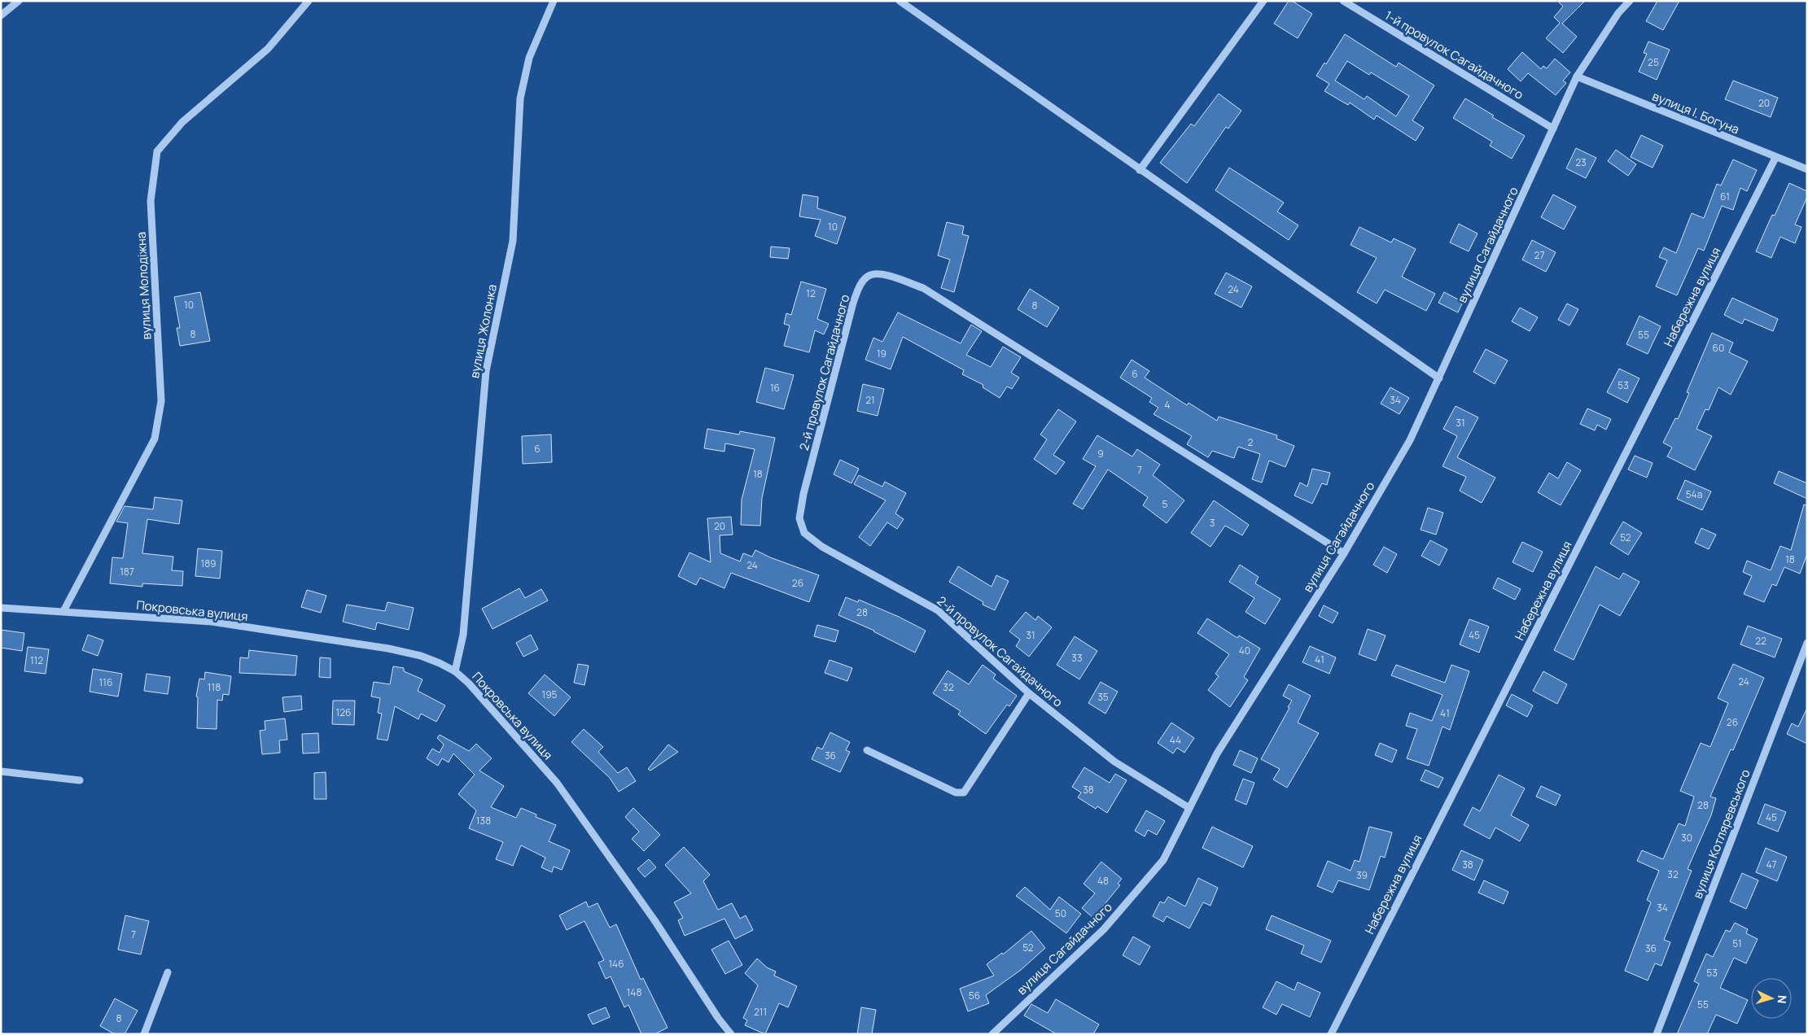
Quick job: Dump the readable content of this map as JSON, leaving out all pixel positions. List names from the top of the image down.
{
  "streets": {
    "street": [
      "1-й провулок Сагайдачного",
      "вулиця І. Богуна",
      "вулиця Сагайдачного",
      "вулиця Молодіжна",
      "Набережна вулиця",
      "вулиця Жолонка",
      "2-й провулок Сагайдачного",
      "Покровська вулиця",
      "вулиця Котляревського"
    ]
  },
  "crossings": [
    ["1-й провулок Сагайдачного", "вулиця Сагайдачного"],
    ["вулиця І. Богуна", "вулиця Сагайдачного"],
    ["вулиця І. Богуна", "Набережна вулиця"],
    ["вулиця Сагайдачного", "2-й провулок Сагайдачного"],
    ["вулиця Молодіжна", "Покровська вулиця"],
    ["вулиця Жолонка", "Покровська вулиця"]
  ],
  "house_numbers": [
    "25",
    "20",
    "23",
    "61",
    "10",
    "27",
    "24",
    "12",
    "10",
    "8",
    "8",
    "55",
    "60",
    "19",
    "6",
    "53",
    "16",
    "21",
    "34",
    "4",
    "31",
    "2",
    "6",
    "9",
    "7",
    "18",
    "54а",
    "5",
    "3",
    "20",
    "52",
    "18",
    "189",
    "24",
    "187",
    "26",
    "28",
    "31",
    "45",
    "22",
    "40",
    "33",
    "41",
    "112",
    "24",
    "116",
    "118",
    "32",
    "195",
    "35",
    "126",
    "41",
    "26",
    "44",
    "36",
    "38",
    "28",
    "45",
    "138",
    "30",
    "38",
    "47",
    "32",
    "39",
    "48",
    "34",
    "50",
    "7",
    "51",
    "52",
    "36",
    "146",
    "53",
    "148",
    "56",
    "55",
    "211",
    "8"
  ],
  "north": "right"
}
